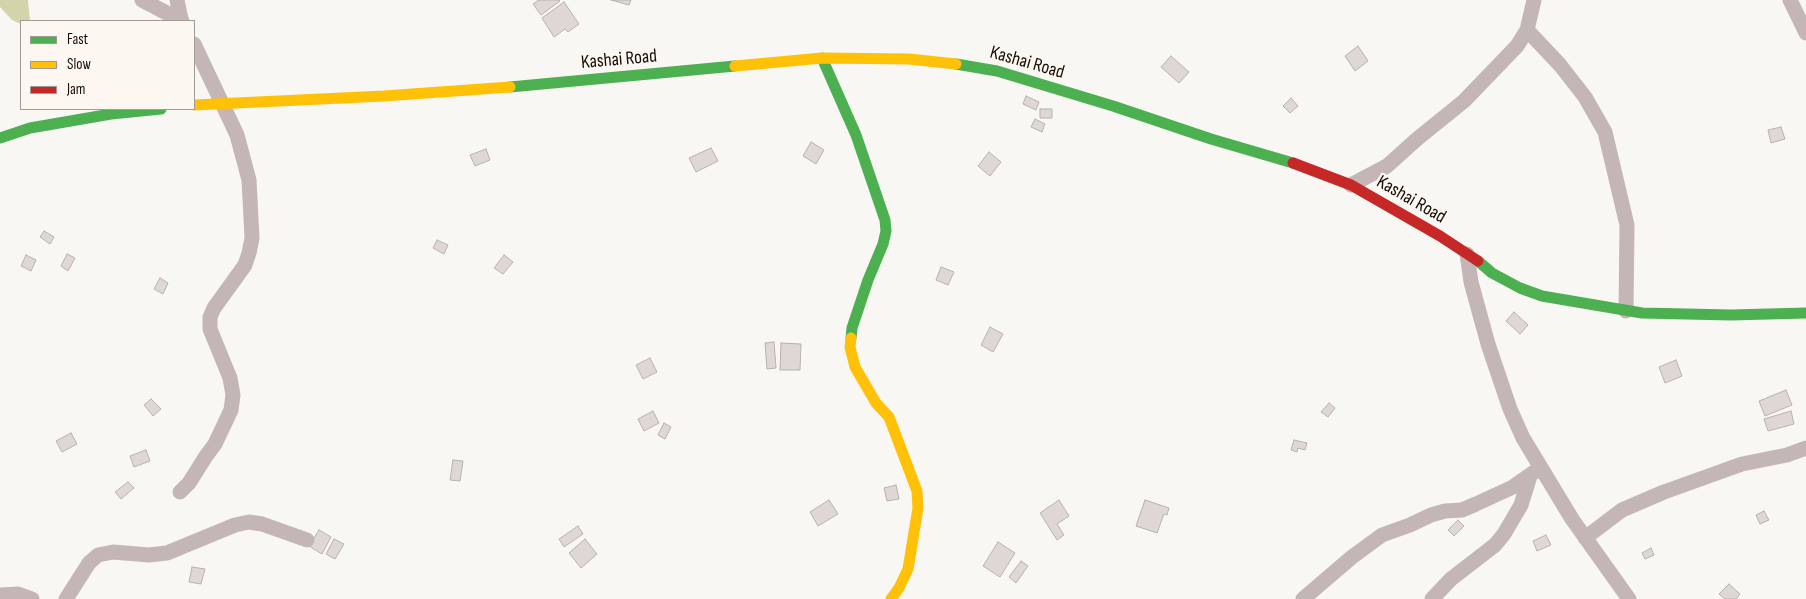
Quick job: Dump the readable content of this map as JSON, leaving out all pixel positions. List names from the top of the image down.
{
  "streets": {
    "street": ["Kashai Road"]
  },
  "legend": ["Fast", "Slow", "Jam"]
}
